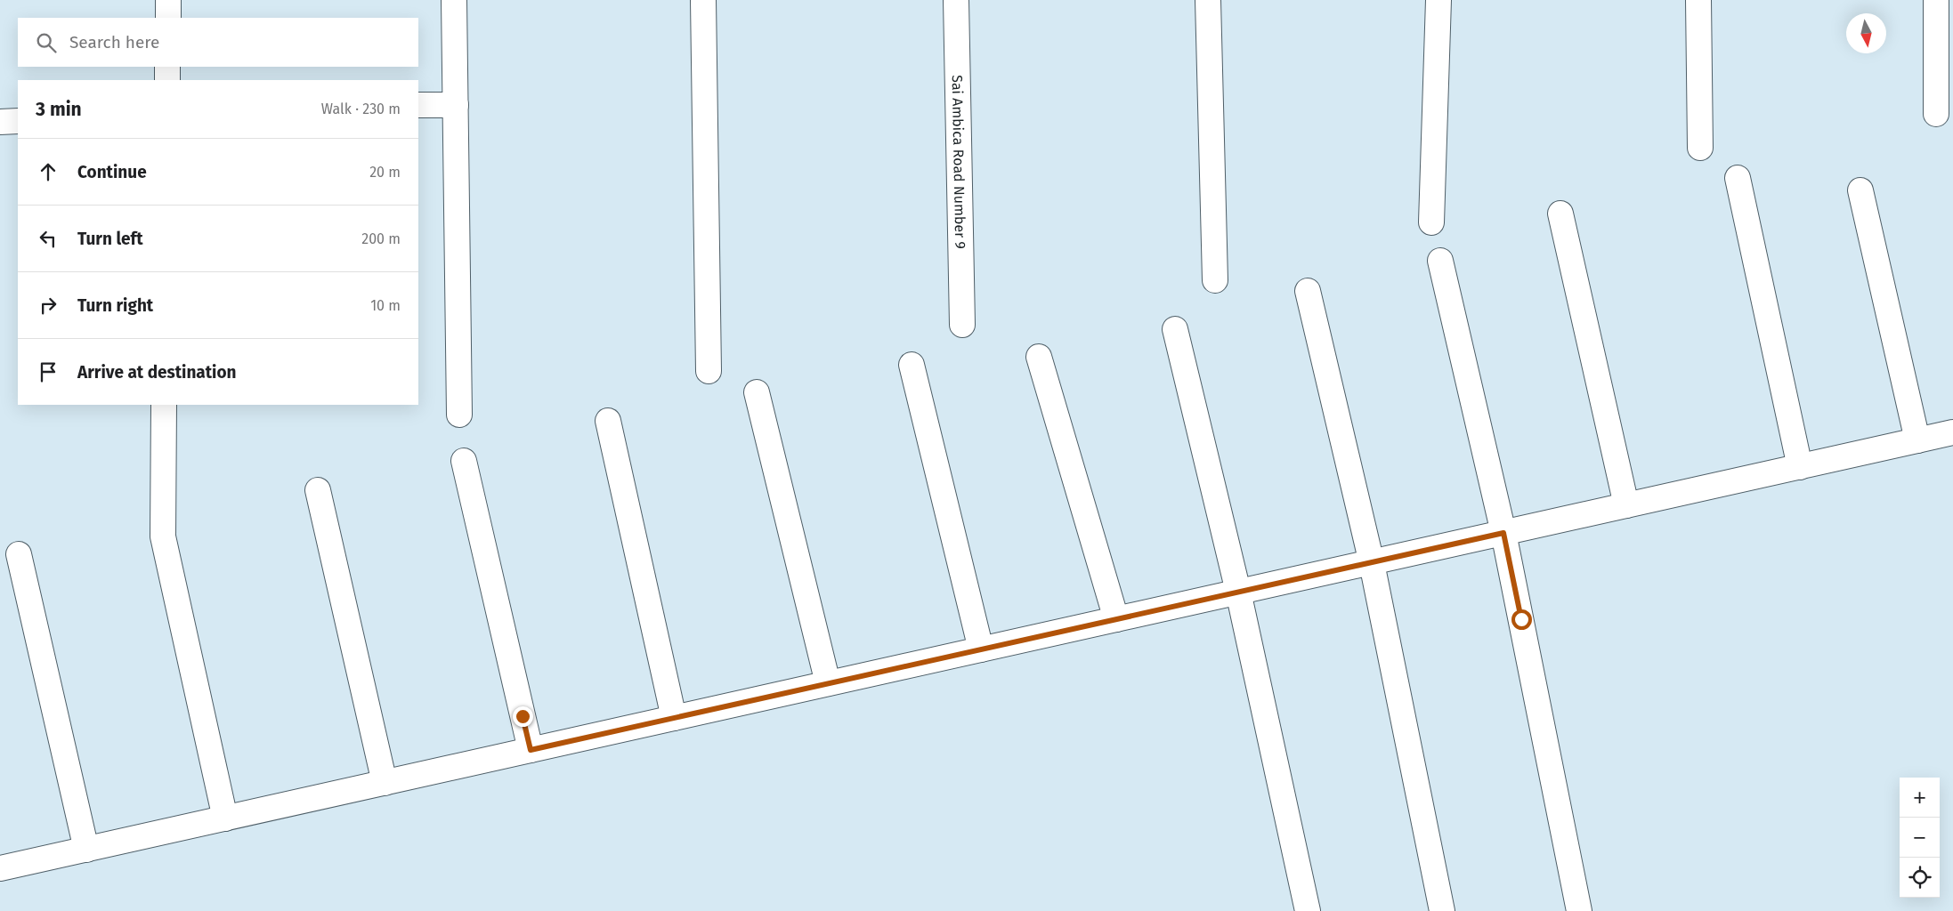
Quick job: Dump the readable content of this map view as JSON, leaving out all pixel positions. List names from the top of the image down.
{
  "streets": {
    "street": ["Sai Ambica Road Number 9"]
  },
  "north": "bottom",
  "page": {
    "search": "Search here",
    "heading": ["3 min", "Walk · 230 m"],
    "list": [
      ["Continue", "20 m"],
      ["Turn left", "200 m"],
      ["Turn right", "10 m"],
      "Arrive at destination"
    ],
    "map_buttons": ["+", "−"]
  }
}
